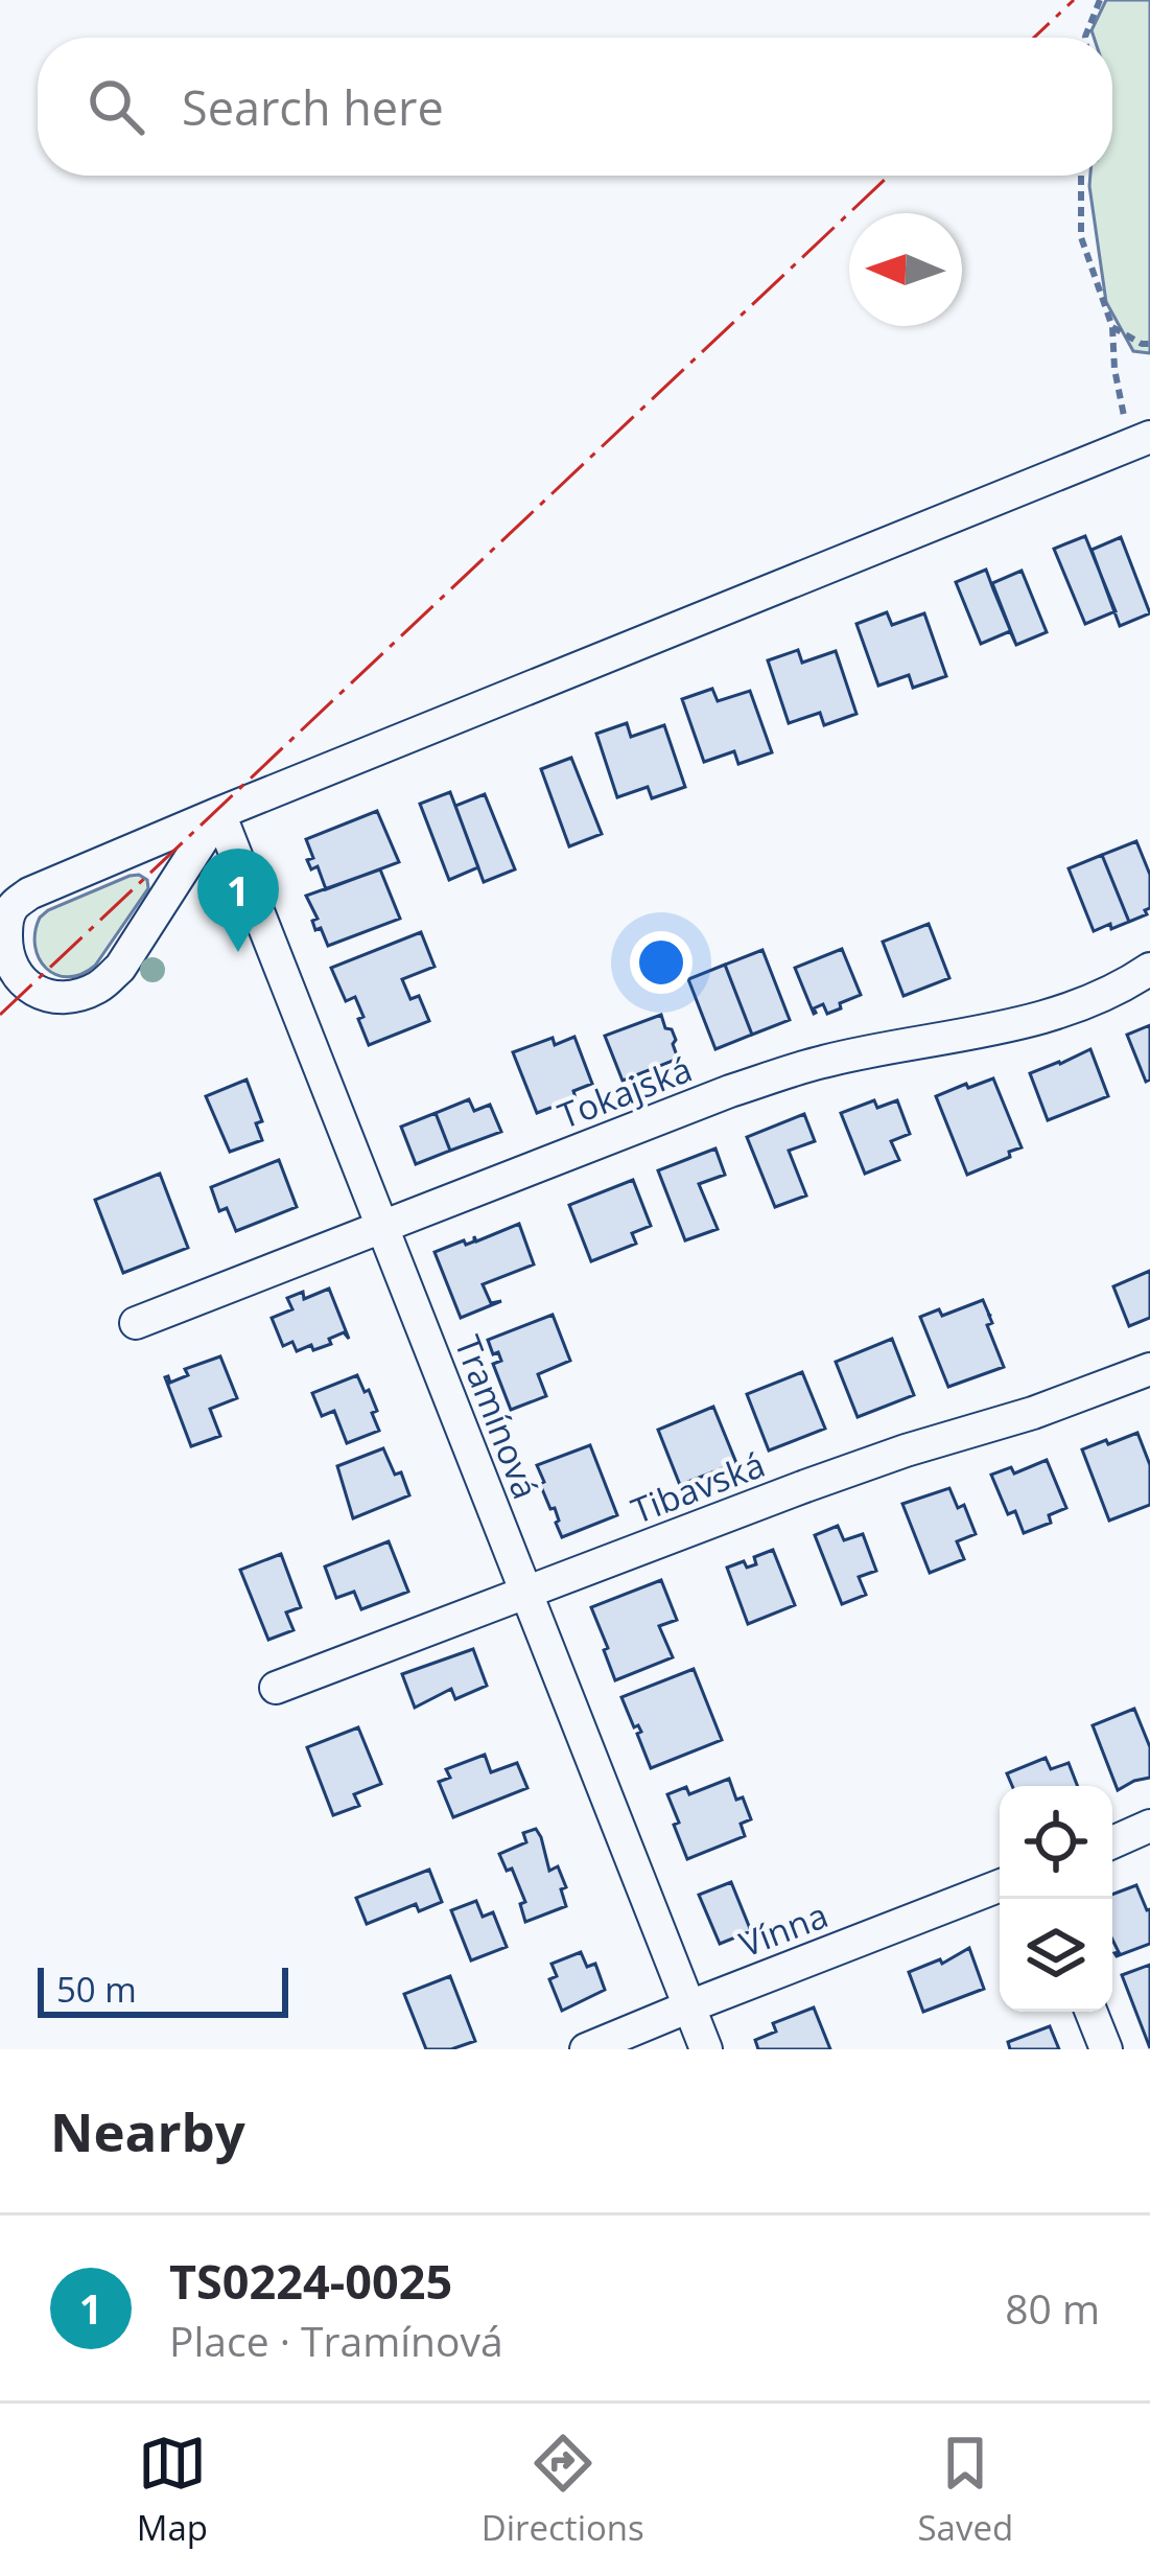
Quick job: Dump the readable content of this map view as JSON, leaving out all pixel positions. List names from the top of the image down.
{
  "streets": {
    "street": [
      "Tokajská",
      "Tramínová",
      "Tibavská",
      "Vínna"
    ]
  },
  "crossings": [
    ["Tokajská", "Tramínová"],
    ["Tramínová", "Tibavská"],
    ["Tramínová", "Vínna"]
  ],
  "scale_bar": "50 m",
  "north": "left",
  "page": {
    "search": "Search here",
    "pins": "1",
    "scale": "50 m",
    "heading": "Nearby",
    "list": [
      {
        "mark": "1",
        "name": "TS0224-0025",
        "note": "Place · Tramínová",
        "value": "80 m"
      }
    ],
    "nav": ["Map", "Directions", "Saved"]
  }
}
